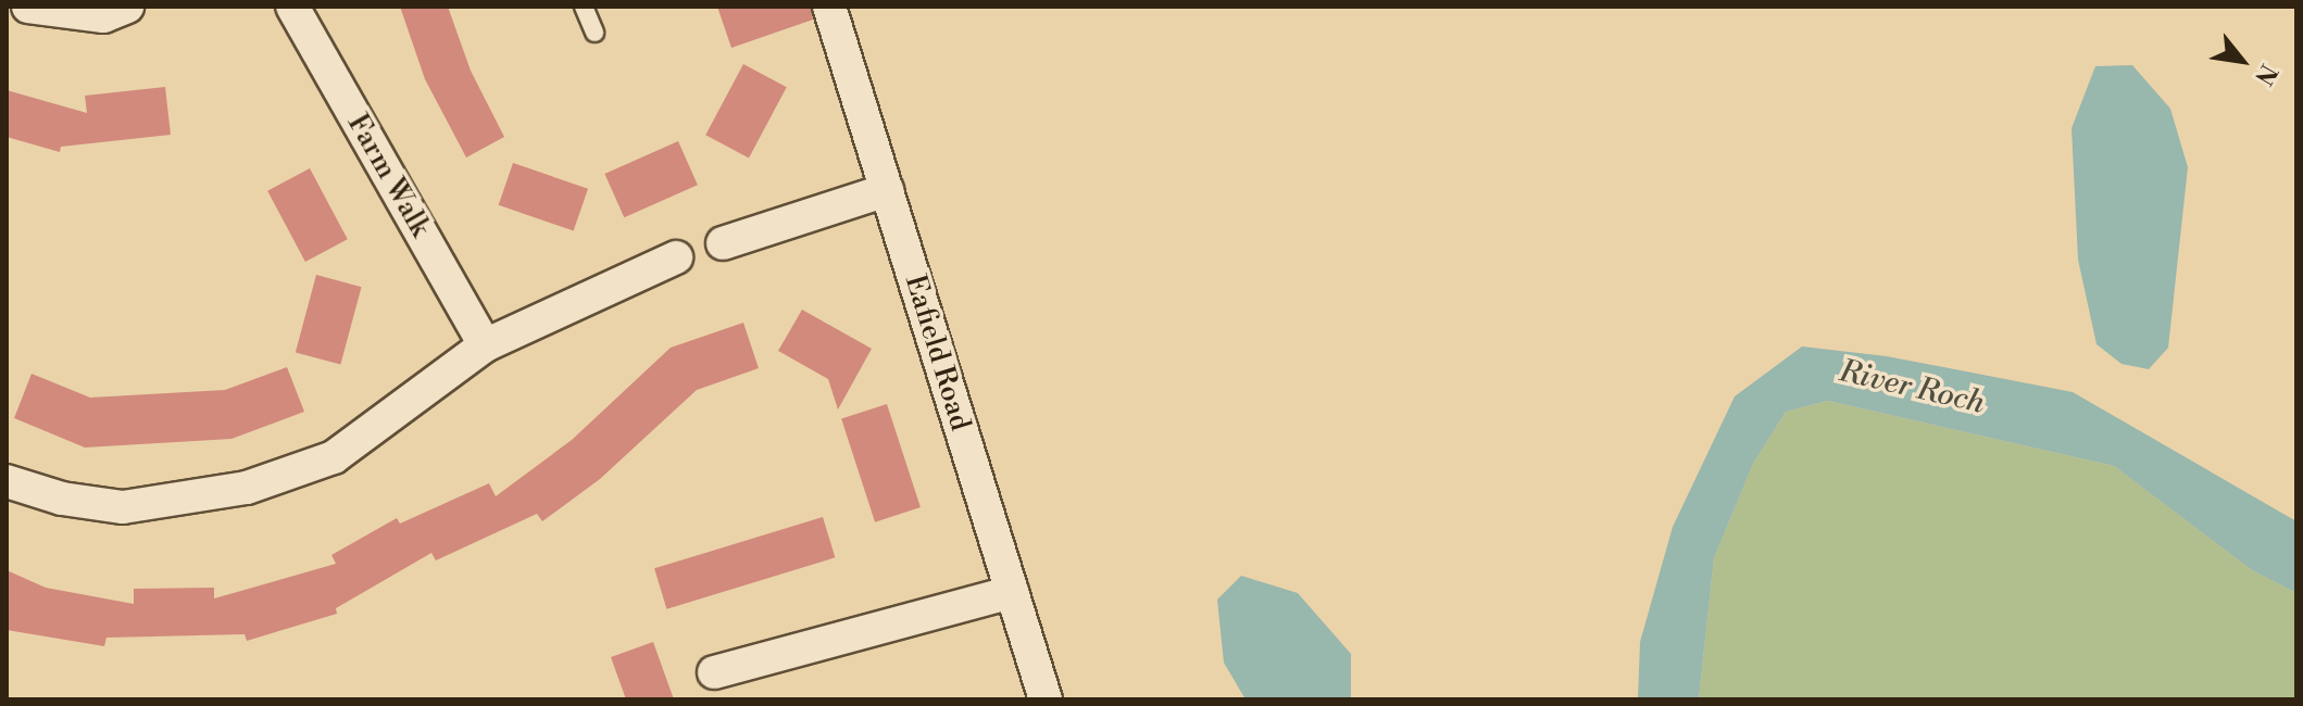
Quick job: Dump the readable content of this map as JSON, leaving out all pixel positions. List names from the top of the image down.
{
  "streets": {
    "street": ["Farm Walk", "Eafield Road"]
  },
  "water": ["River Roch"],
  "north": "bottom right"
}
